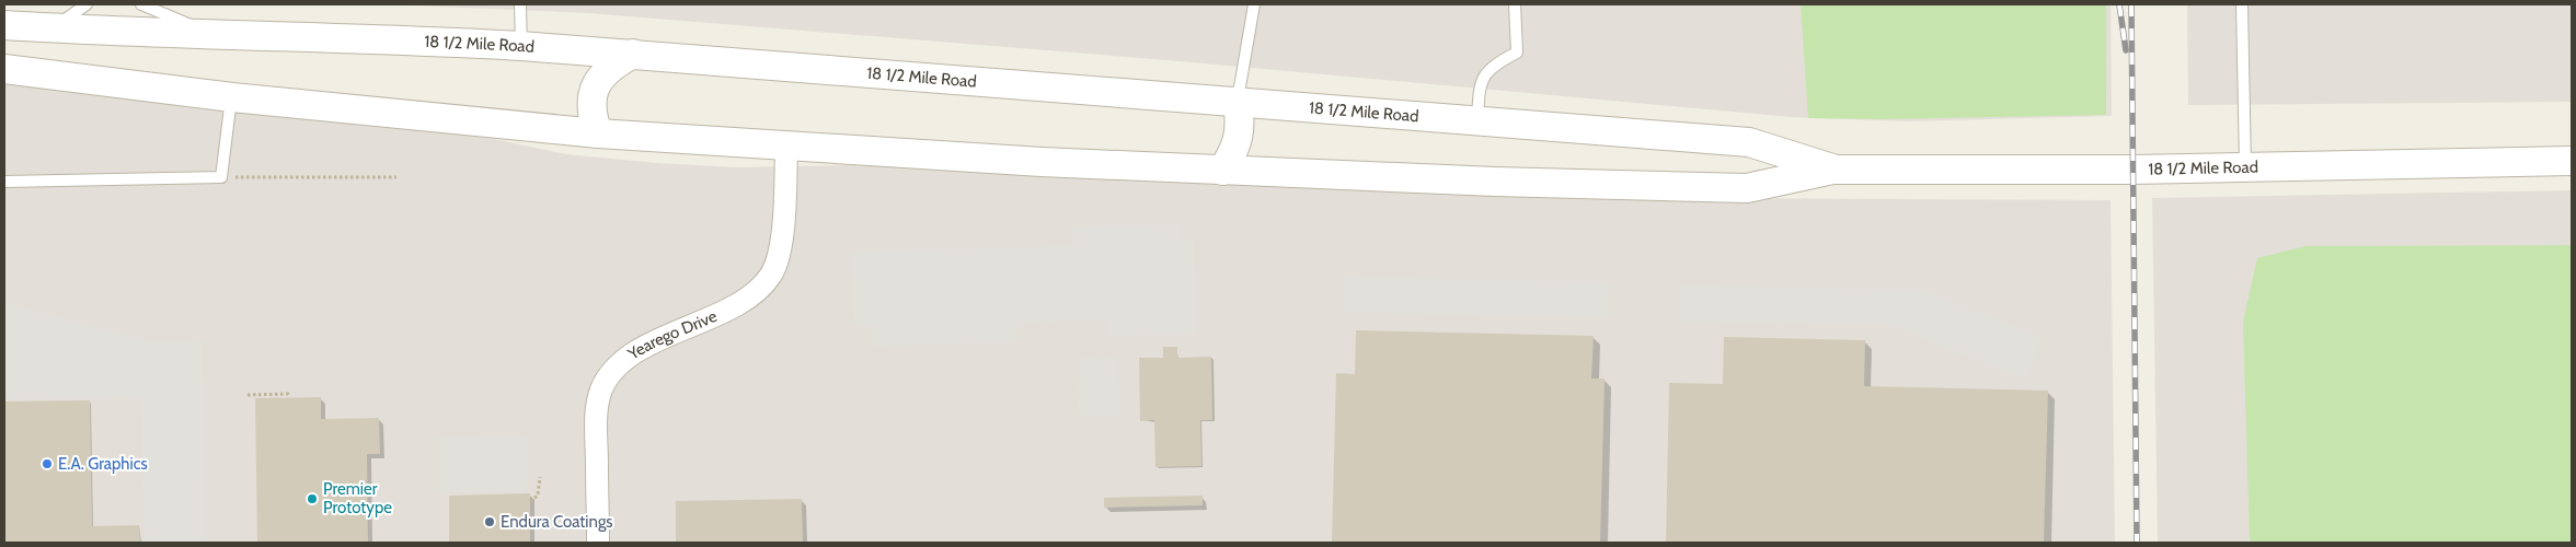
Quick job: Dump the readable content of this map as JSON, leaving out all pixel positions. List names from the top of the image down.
{
  "streets": {
    "street": ["18 1/2 Mile Road", "Yearego Drive"]
  },
  "crossings": [
    ["18 1/2 Mile Road", "Yearego Drive"]
  ],
  "places": ["E.A. Graphics", "Premier Prototype", "Endura Coatings"]
}
